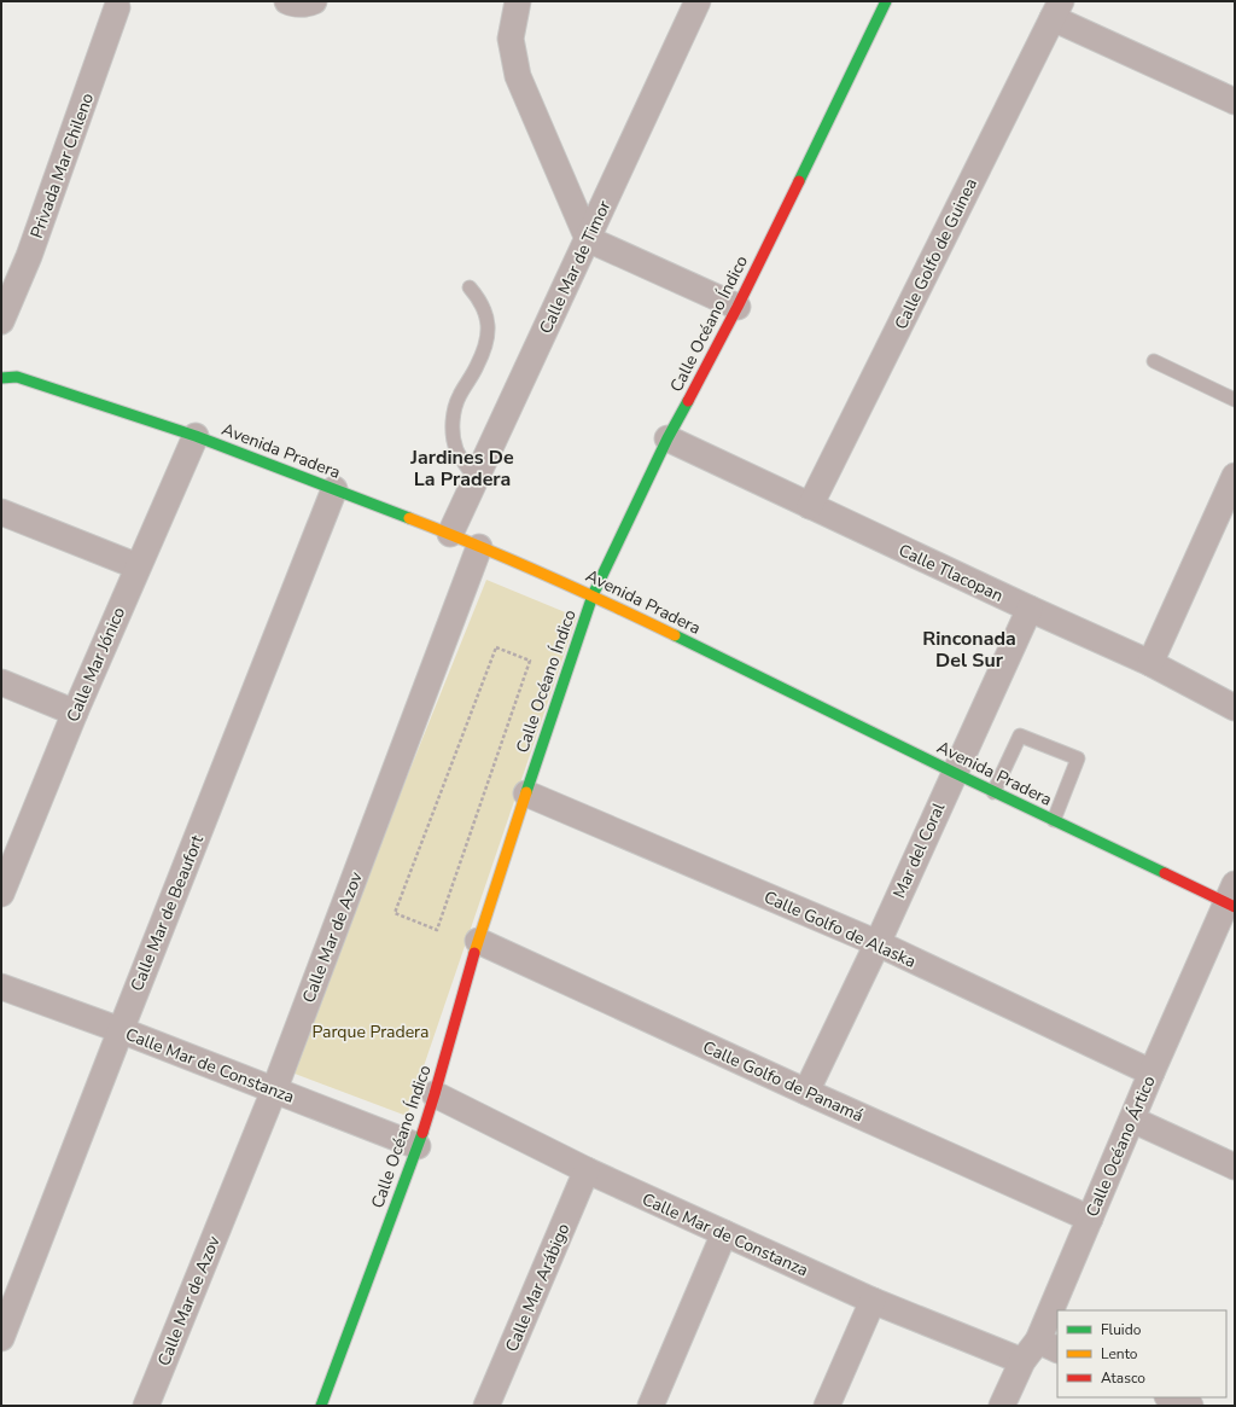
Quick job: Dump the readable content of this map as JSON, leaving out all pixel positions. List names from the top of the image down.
{
  "streets": {
    "street": [
      "Privada Mar Chileno",
      "Calle Golfo de Guinea",
      "Calle Mar de Timor",
      "Calle Océano Índico",
      "Avenida Pradera",
      "Calle Tlacopan",
      "Calle Mar Jónico",
      "Mar del Coral",
      "Calle Mar de Beaufort",
      "Calle Golfo de Alaska",
      "Calle Mar de Azov",
      "Calle Mar de Constanza",
      "Calle Golfo de Panamá",
      "Calle Océano Ártico",
      "Calle Mar Arábigo"
    ]
  },
  "crossings": [
    ["Calle Golfo de Guinea", "Calle Tlacopan"],
    ["Calle Mar de Timor", "Avenida Pradera"],
    ["Calle Océano Índico", "Avenida Pradera"],
    ["Calle Océano Índico", "Calle Tlacopan"],
    ["Calle Océano Índico", "Calle Golfo de Alaska"],
    ["Calle Océano Índico", "Calle Mar de Constanza"],
    ["Calle Océano Índico", "Calle Golfo de Panamá"],
    ["Avenida Pradera", "Calle Mar Jónico"],
    ["Avenida Pradera", "Mar del Coral"],
    ["Avenida Pradera", "Calle Mar de Beaufort"],
    ["Avenida Pradera", "Calle Mar de Azov"],
    ["Avenida Pradera", "Calle Océano Ártico"],
    ["Calle Tlacopan", "Mar del Coral"],
    ["Mar del Coral", "Calle Golfo de Alaska"],
    ["Mar del Coral", "Calle Golfo de Panamá"],
    ["Calle Mar de Beaufort", "Calle Mar de Constanza"],
    ["Calle Golfo de Alaska", "Calle Océano Ártico"],
    ["Calle Mar de Azov", "Calle Mar de Constanza"],
    ["Calle Mar de Constanza", "Calle Océano Ártico"],
    ["Calle Mar de Constanza", "Calle Mar Arábigo"],
    ["Calle Golfo de Panamá", "Calle Océano Ártico"]
  ],
  "districts": ["Jardines De La Pradera", "Rinconada Del Sur"],
  "parks": ["Parque Pradera"],
  "legend": ["Fluido", "Lento", "Atasco"]
}
